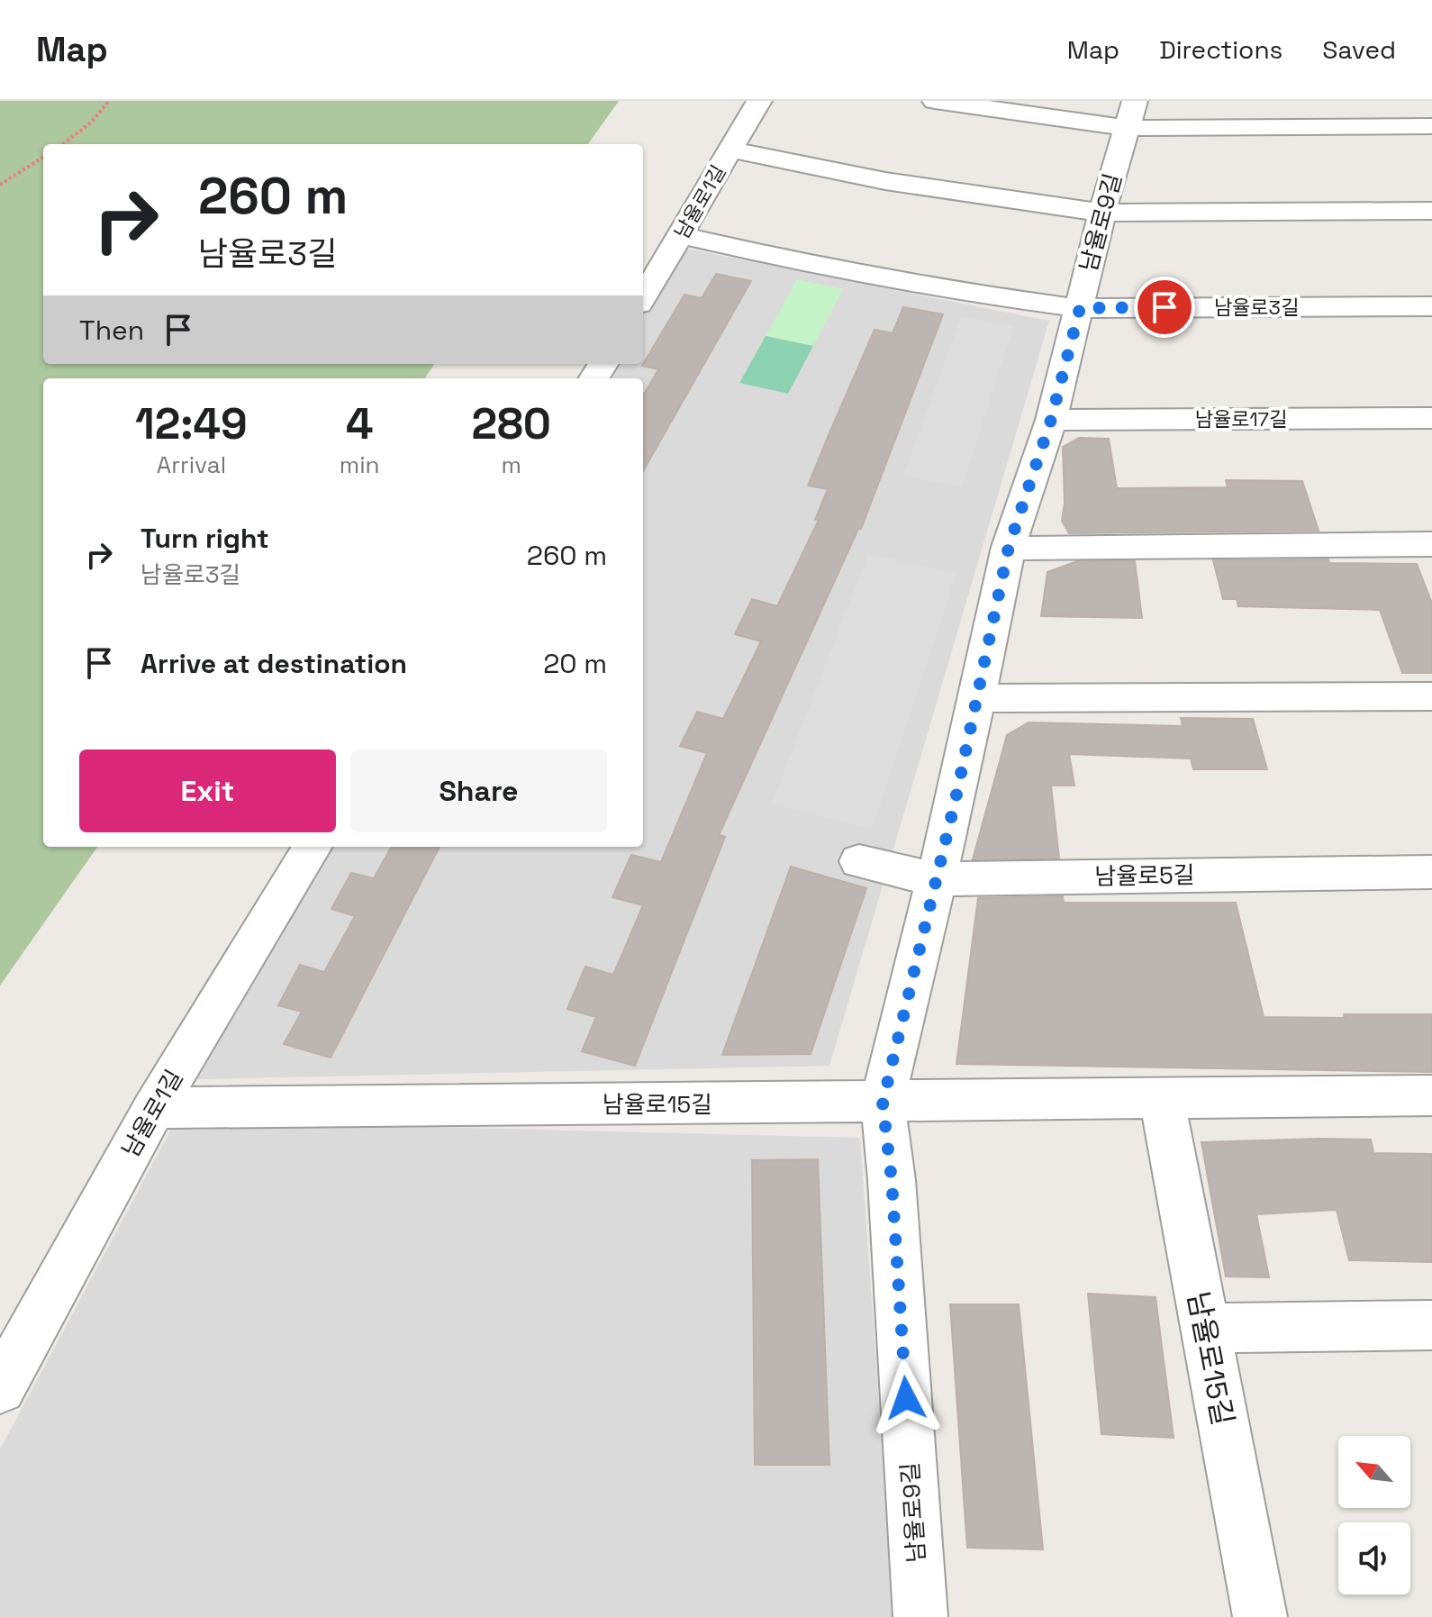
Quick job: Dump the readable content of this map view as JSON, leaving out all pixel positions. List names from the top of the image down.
{
  "streets": {
    "street": [
      "남율로1길",
      "남율로9길",
      "남율로3길",
      "남율로17길",
      "남율로5길",
      "남율로15길"
    ]
  },
  "crossings": [
    ["남율로1길", "남율로3길"],
    ["남율로1길", "남율로15길"],
    ["남율로9길", "남율로3길"],
    ["남율로9길", "남율로17길"],
    ["남율로9길", "남율로5길"],
    ["남율로9길", "남율로15길"]
  ],
  "north": "top left",
  "page": {
    "header": "Map",
    "nav": ["Map", "Directions", "Saved"],
    "turn": ["260 m", "남율로3길"],
    "then": "Then",
    "eta": [
      "12:49",
      "Arrival",
      "4",
      "min",
      "280",
      "m"
    ],
    "list": [
      {
        "name": "Turn right",
        "note": "남율로3길",
        "value": "260 m"
      },
      {
        "name": "Arrive at destination",
        "value": "20 m"
      }
    ],
    "buttons": ["Exit", "Share"]
  }
}
